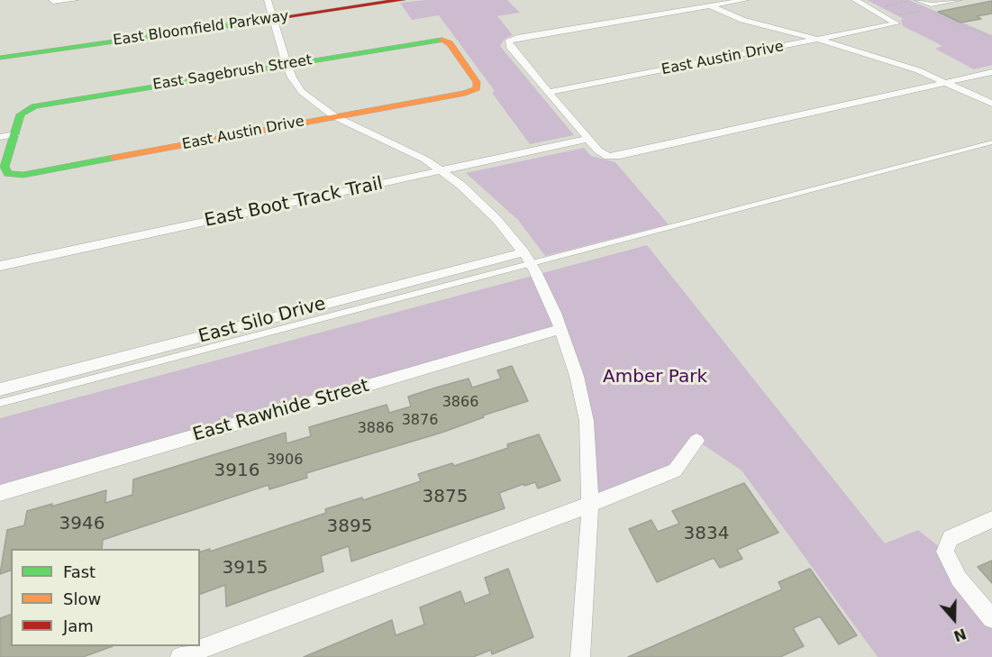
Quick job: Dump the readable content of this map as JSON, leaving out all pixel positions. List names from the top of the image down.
{
  "streets": {
    "street": [
      "East Bloomfield Parkway",
      "East Austin Drive",
      "East Sagebrush Street",
      "East Boot Track Trail",
      "East Silo Drive",
      "East Rawhide Street"
    ]
  },
  "crossings": [
    ["East Austin Drive", "East Sagebrush Street"]
  ],
  "parks": ["Amber Park"],
  "house_numbers": [
    "3866",
    "3876",
    "3886",
    "3906",
    "3916",
    "3875",
    "3946",
    "3895",
    "3834",
    "3915"
  ],
  "legend": ["Fast", "Slow", "Jam"],
  "north": "bottom"
}
